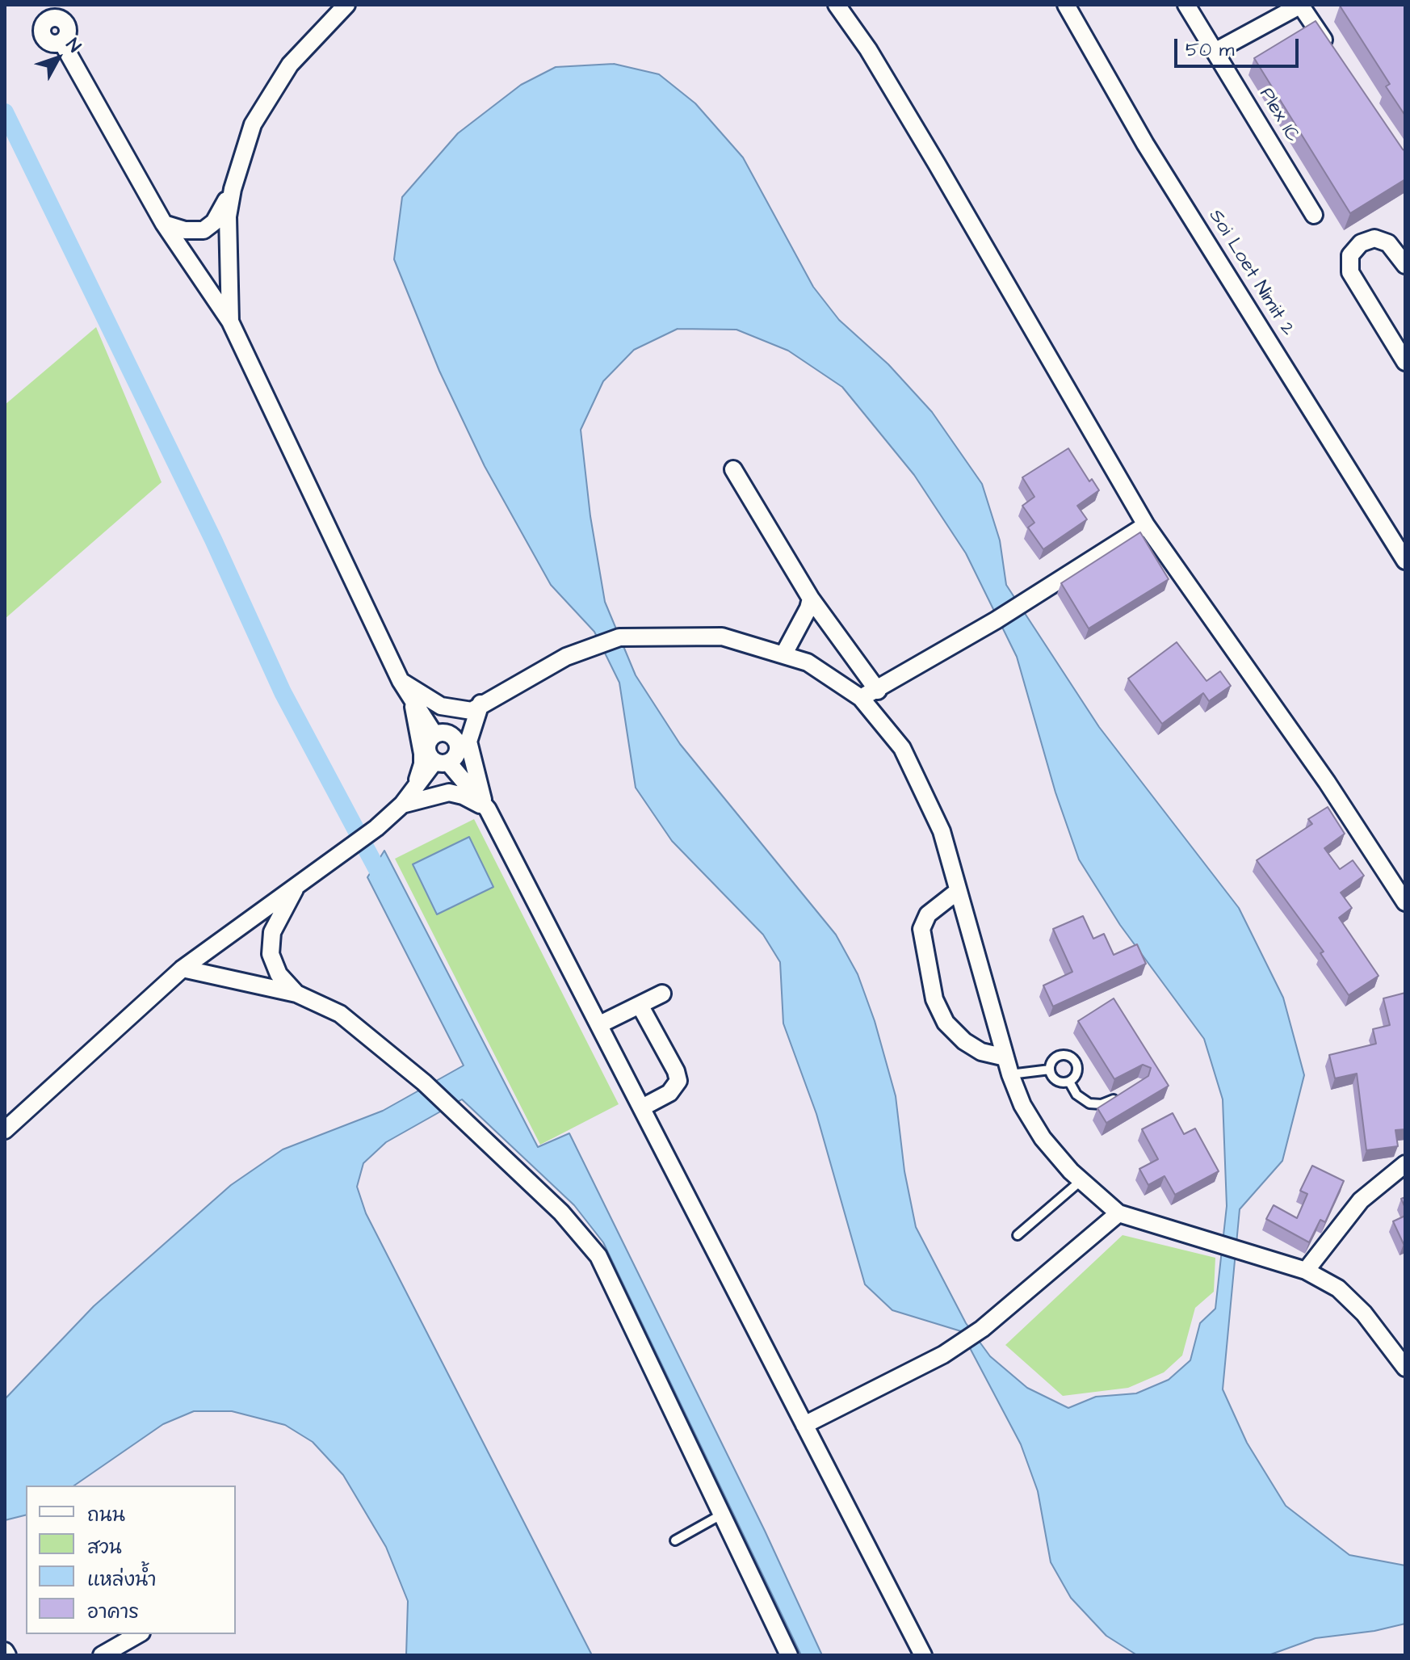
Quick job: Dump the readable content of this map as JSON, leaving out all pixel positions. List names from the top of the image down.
{
  "streets": {
    "street": ["Plex 1C", "Soi Loet Nimit 2"]
  },
  "legend": [
    "ถนน",
    "สวน",
    "แหล่งน้ำ",
    "อาคาร"
  ],
  "scale_bar": "50 m",
  "north": "top right"
}
